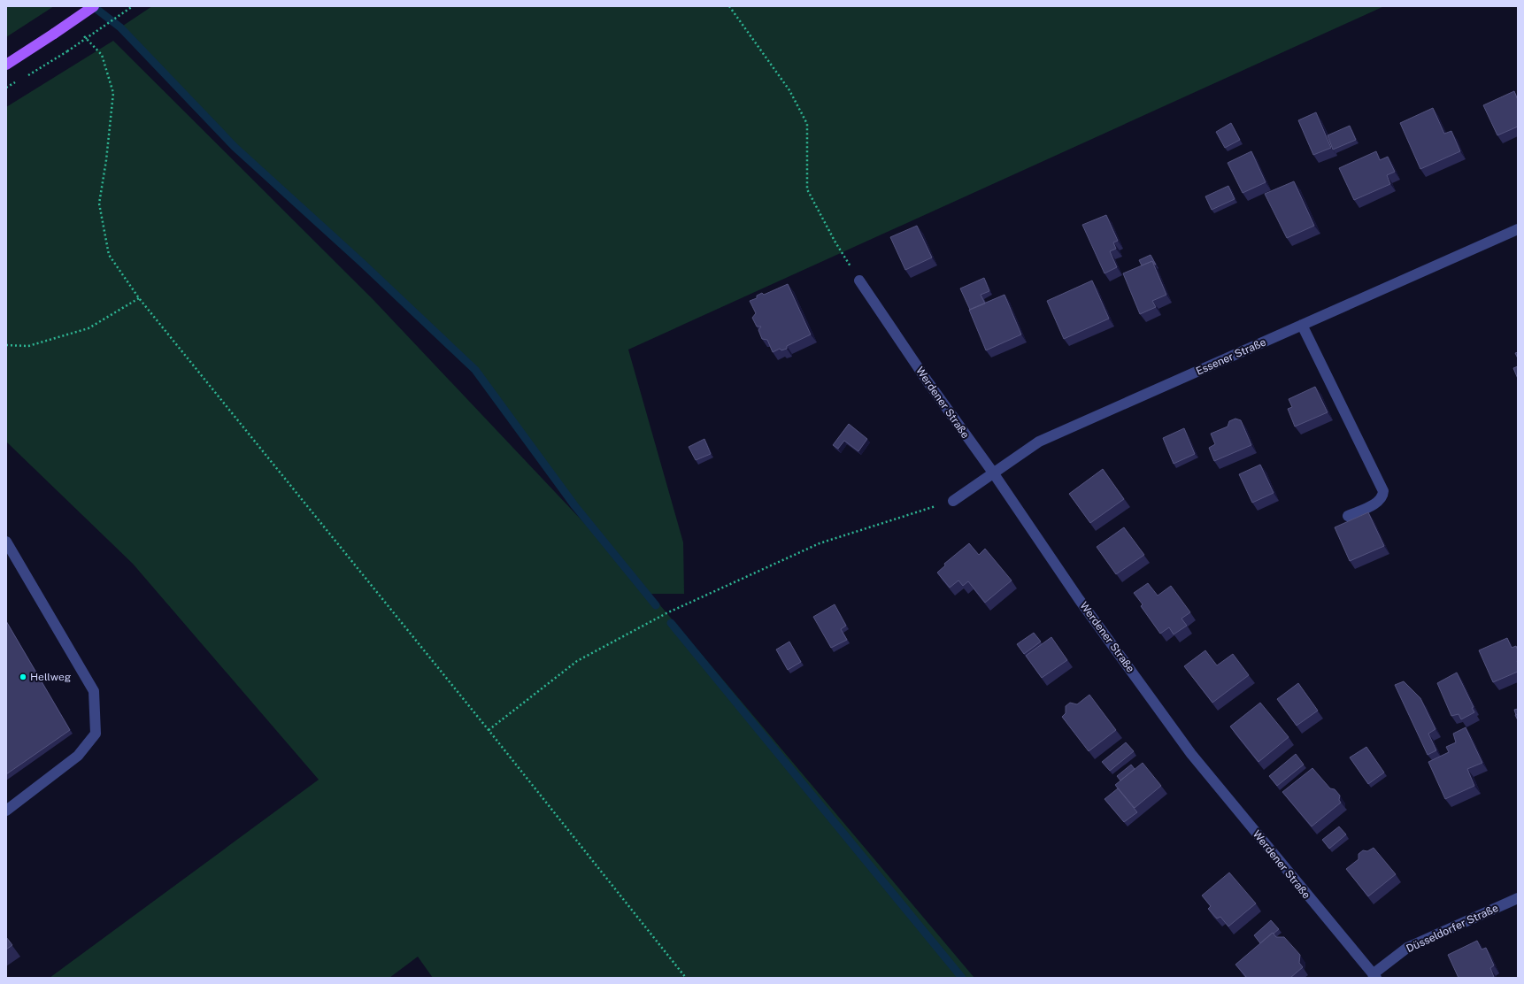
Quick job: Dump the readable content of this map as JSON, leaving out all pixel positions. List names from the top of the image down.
{
  "streets": {
    "street": ["Essener Straße", "Werdener Straße", "Düsseldorfer Straße"]
  },
  "crossings": [
    ["Essener Straße", "Werdener Straße"],
    ["Werdener Straße", "Düsseldorfer Straße"]
  ],
  "places": ["Hellweg"]
}
